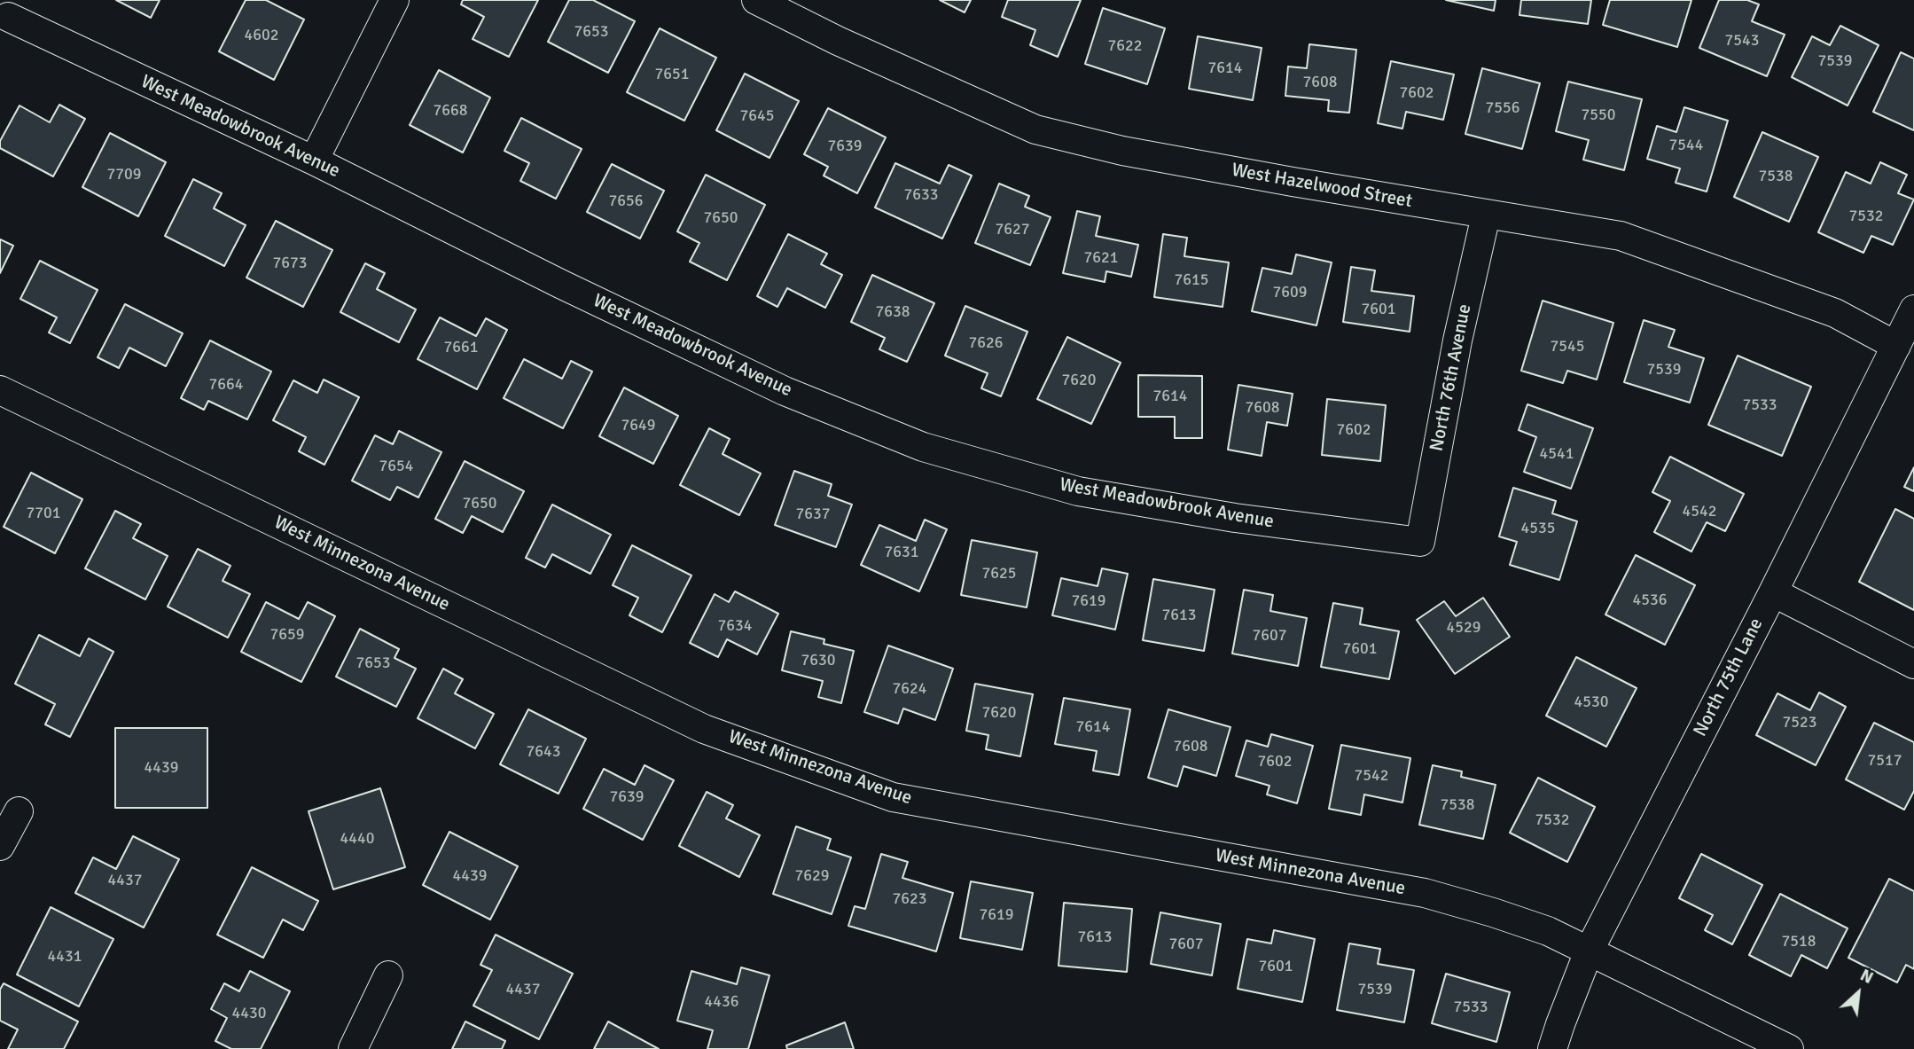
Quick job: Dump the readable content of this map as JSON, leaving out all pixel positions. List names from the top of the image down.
{
  "streets": {
    "street": [
      "West Meadowbrook Avenue",
      "West Hazelwood Street",
      "North 76th Avenue",
      "West Minnezona Avenue",
      "North 75th Lane"
    ]
  },
  "crossings": [
    ["West Meadowbrook Avenue", "North 76th Avenue"],
    ["West Hazelwood Street", "North 76th Avenue"],
    ["West Hazelwood Street", "North 75th Lane"],
    ["West Minnezona Avenue", "North 75th Lane"]
  ],
  "house_numbers": [
    "7653",
    "4602",
    "7543",
    "7622",
    "7539",
    "7614",
    "7651",
    "7608",
    "7602",
    "7556",
    "7668",
    "7550",
    "7645",
    "7544",
    "7639",
    "7709",
    "7538",
    "7633",
    "7656",
    "7532",
    "7650",
    "7627",
    "7621",
    "7673",
    "7615",
    "7609",
    "7601",
    "7638",
    "7626",
    "7545",
    "7661",
    "7539",
    "7620",
    "7664",
    "7614",
    "7533",
    "7608",
    "7649",
    "7602",
    "4541",
    "7654",
    "7650",
    "4542",
    "7701",
    "7637",
    "4535",
    "7631",
    "7625",
    "4536",
    "7619",
    "7613",
    "7634",
    "4529",
    "7659",
    "7607",
    "7601",
    "7630",
    "7653",
    "7624",
    "4530",
    "7620",
    "7523",
    "7614",
    "7608",
    "7643",
    "7517",
    "7602",
    "4439",
    "7542",
    "7639",
    "7538",
    "7532",
    "4440",
    "4439",
    "7629",
    "4437",
    "7623",
    "7619",
    "7613",
    "7518",
    "7607",
    "4431",
    "7601",
    "4437",
    "7539",
    "4436",
    "7533",
    "4430"
  ],
  "north": "top right"
}
